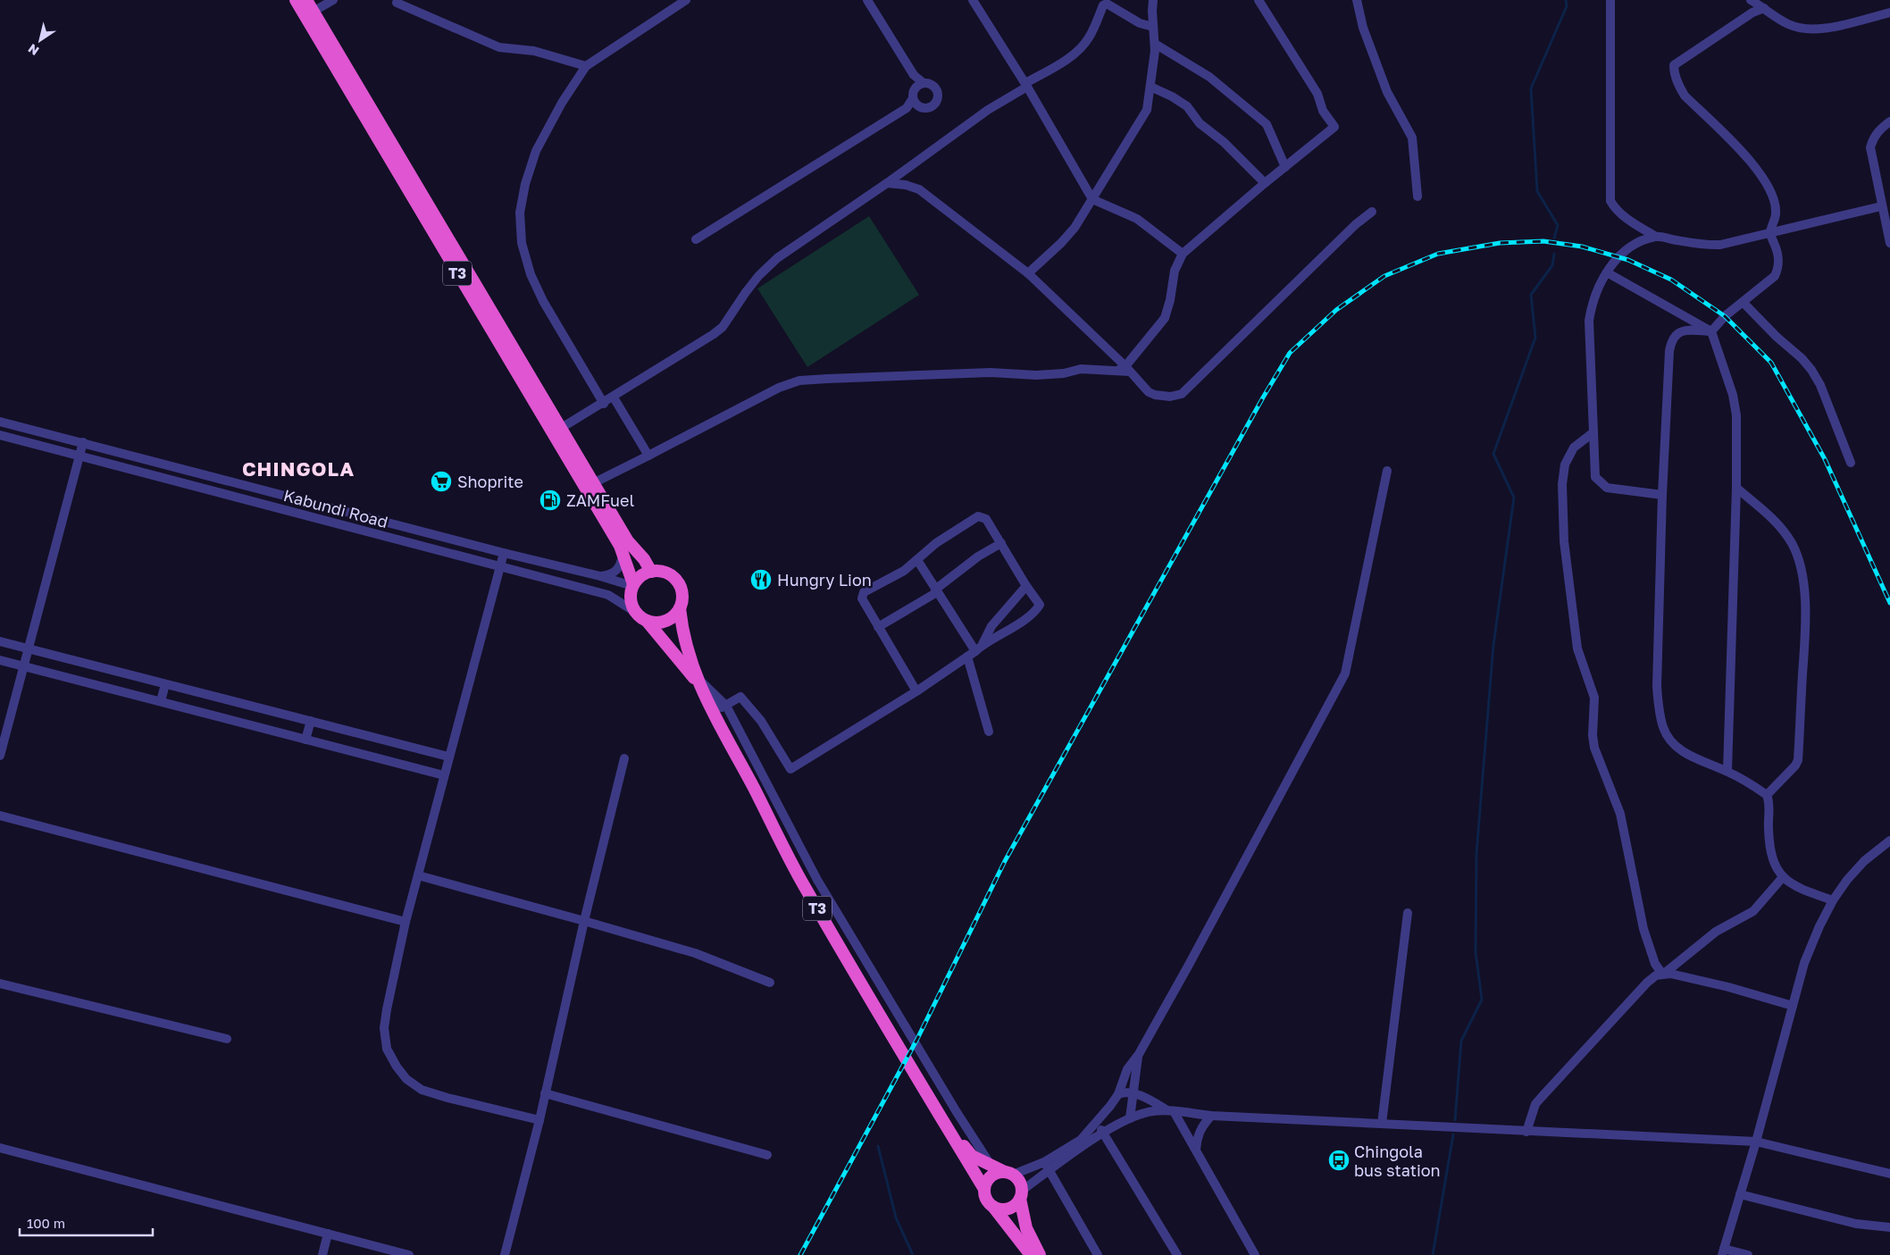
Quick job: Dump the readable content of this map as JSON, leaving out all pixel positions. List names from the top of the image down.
{
  "streets": {
    "highway": ["T3"],
    "street": ["Kabundi Road"]
  },
  "crossings": [
    ["T3", "Kabundi Road"]
  ],
  "districts": ["CHINGOLA"],
  "places": {
    "supermarket": ["Shoprite"],
    "fuel station": ["ZAMFuel"],
    "restaurant": ["Hungry Lion"],
    "bus stop": ["Chingola bus station"]
  },
  "scale_bar": "100 m",
  "north": "bottom left"
}
